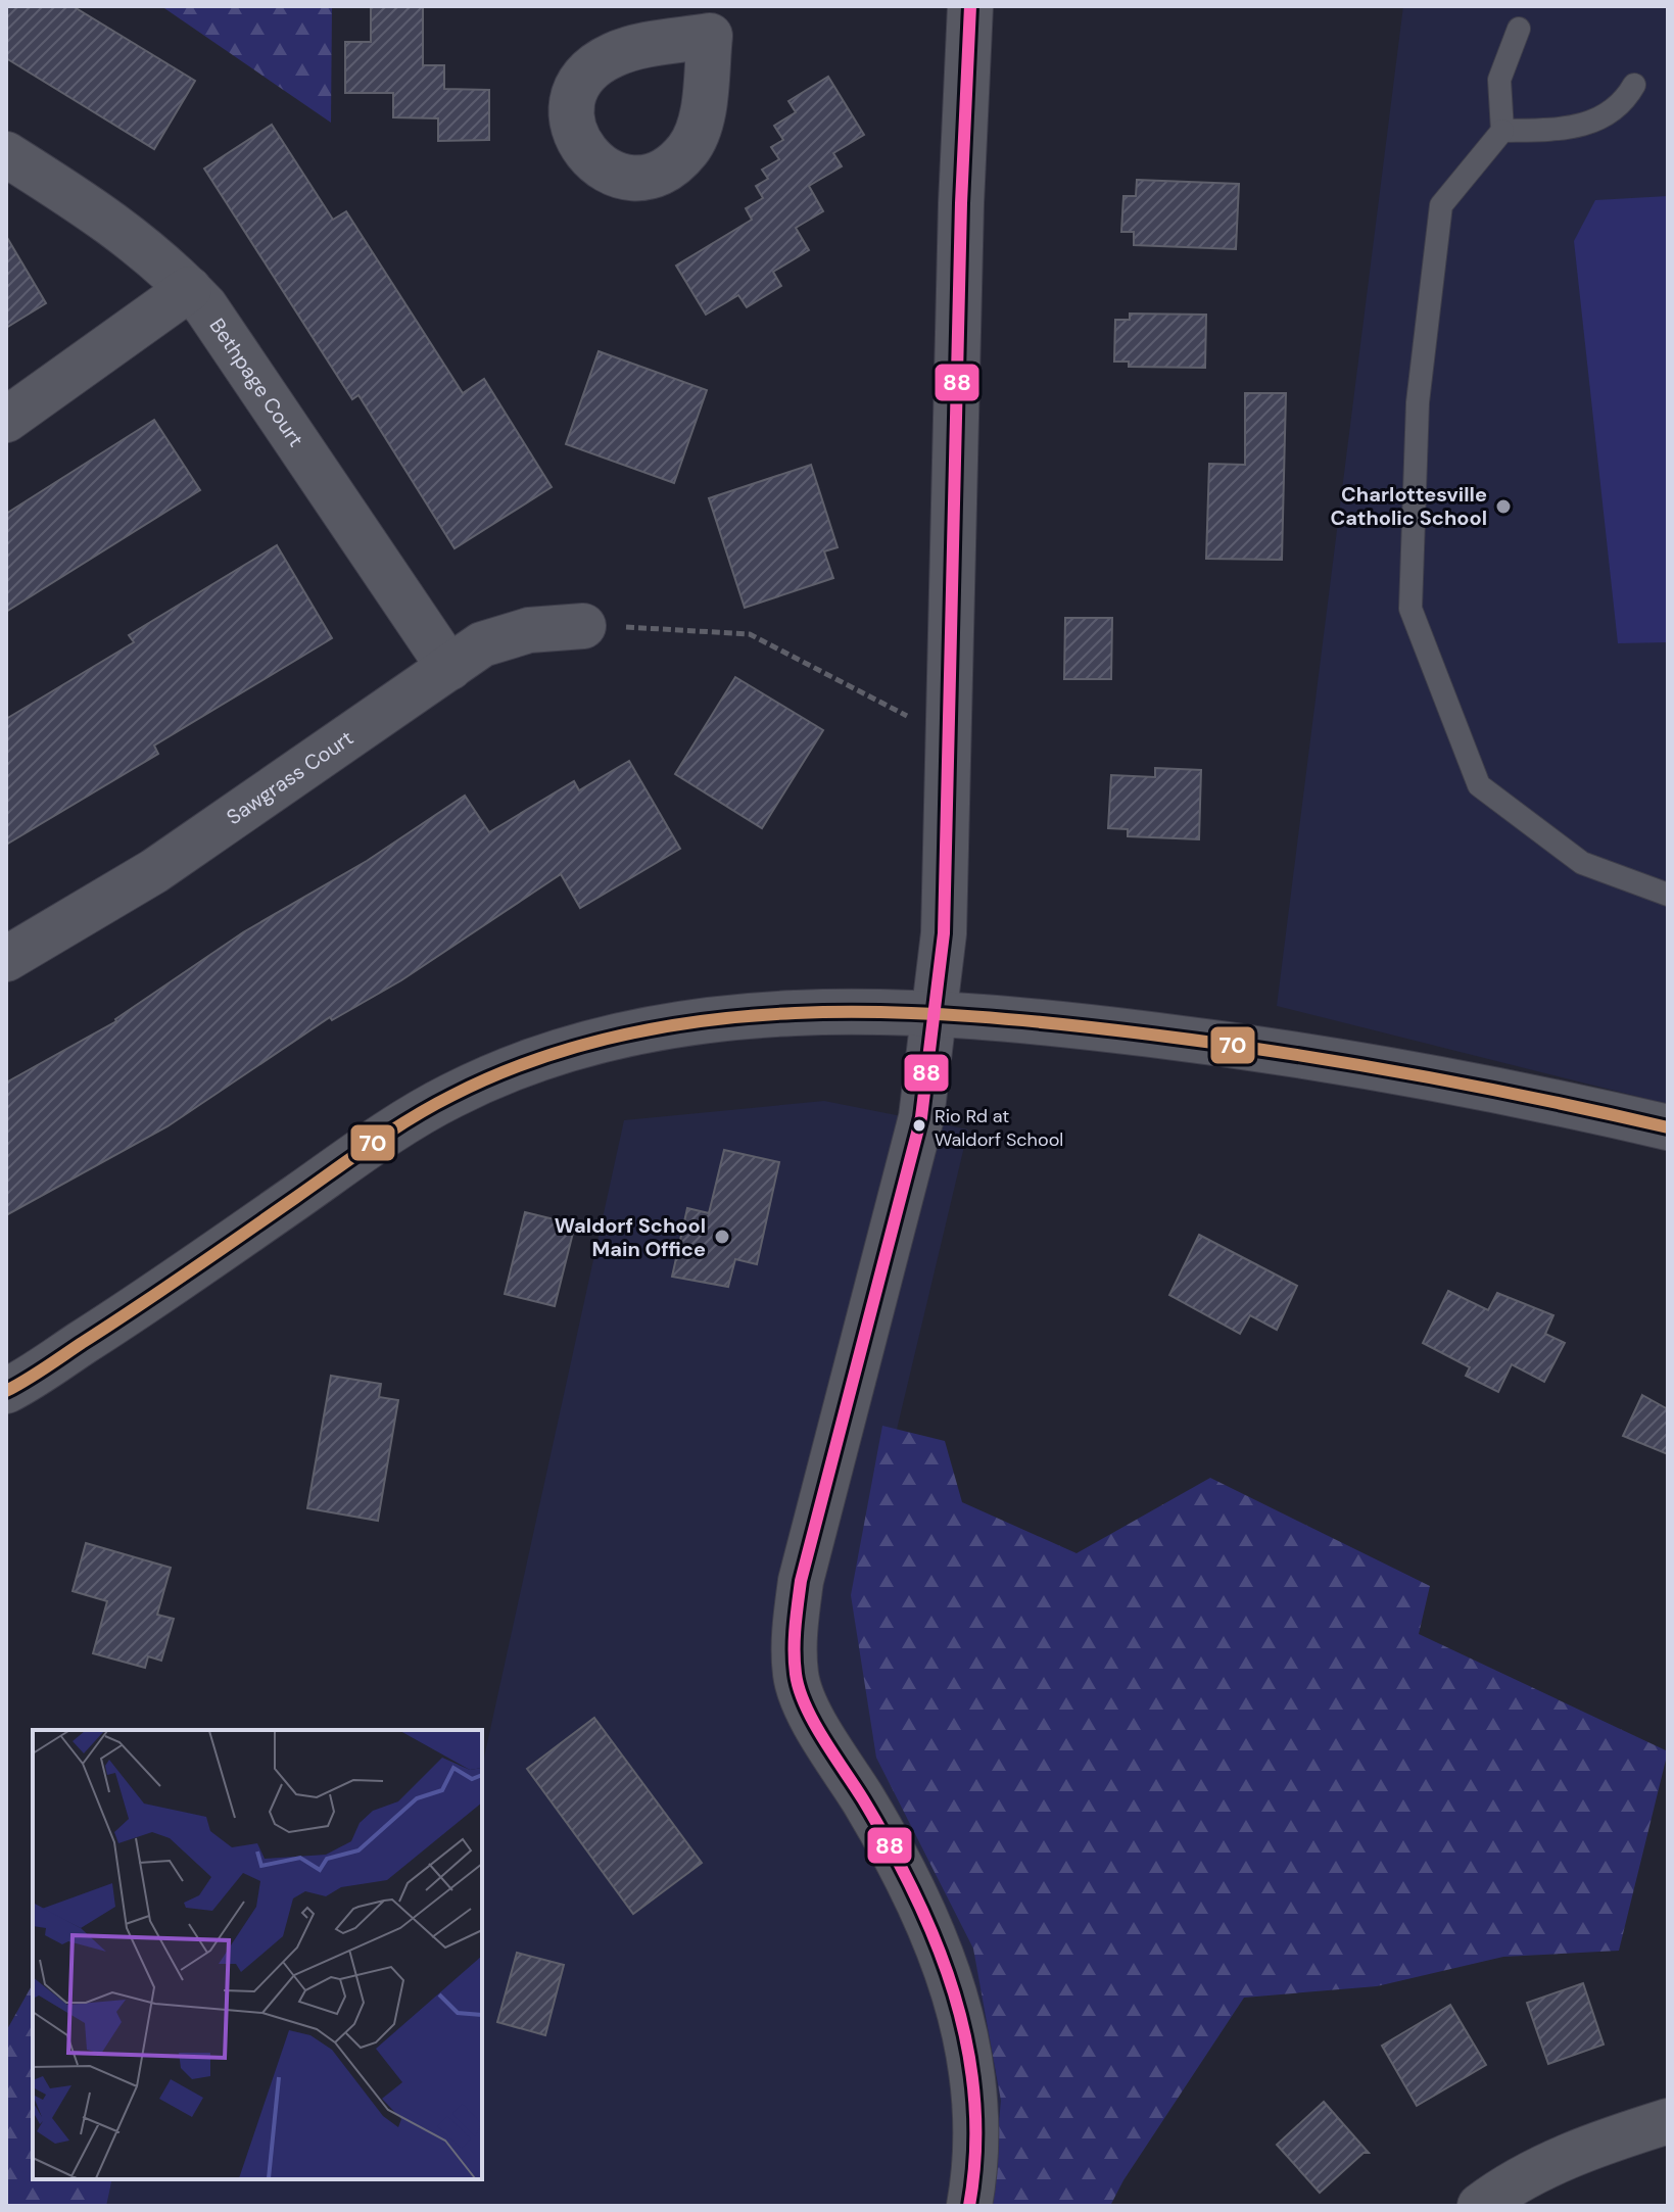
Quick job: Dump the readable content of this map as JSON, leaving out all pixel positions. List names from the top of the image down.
{
  "streets": {
    "street": ["Bethpage Court", "Sawgrass Court"]
  },
  "crossings": [
    ["Bethpage Court", "Sawgrass Court"]
  ],
  "places": ["Charlottesville Catholic School", "Rio Rd at Waldorf School", "Waldorf School Main Office"],
  "lines": ["transit line 88", "transit line 70"]
}
